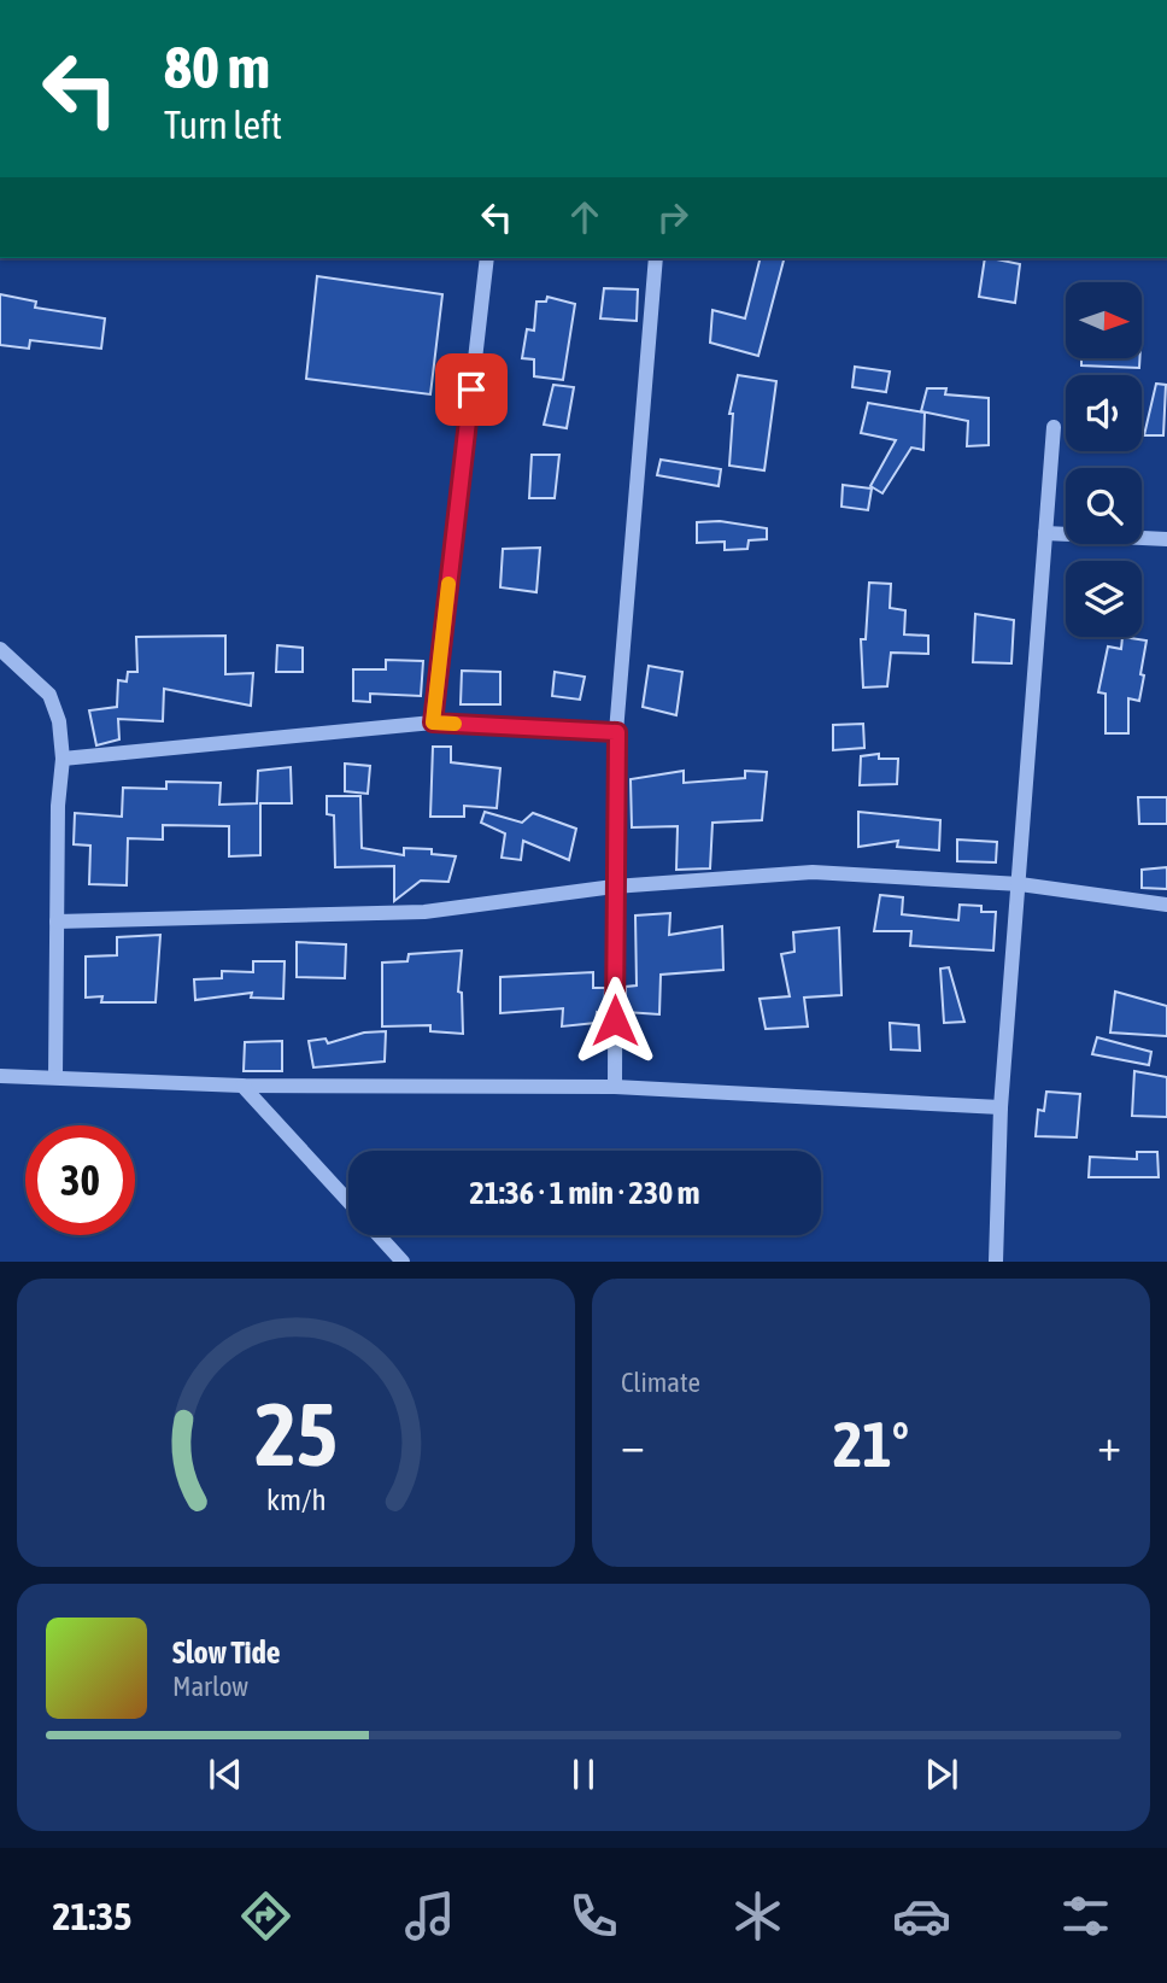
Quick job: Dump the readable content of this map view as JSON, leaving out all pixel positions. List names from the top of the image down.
{
  "north": "right",
  "page": {
    "turn": ["80 m", "Turn left"],
    "limit": "30",
    "trip": "21:36 · 1 min · 230 m",
    "tile": "Climate",
    "heat": ["−", "21°", "+"],
    "song": ["Slow Tide", "Marlow"],
    "tabs": "21:35",
    "gauge": ["25", "km/h"]
  }
}
